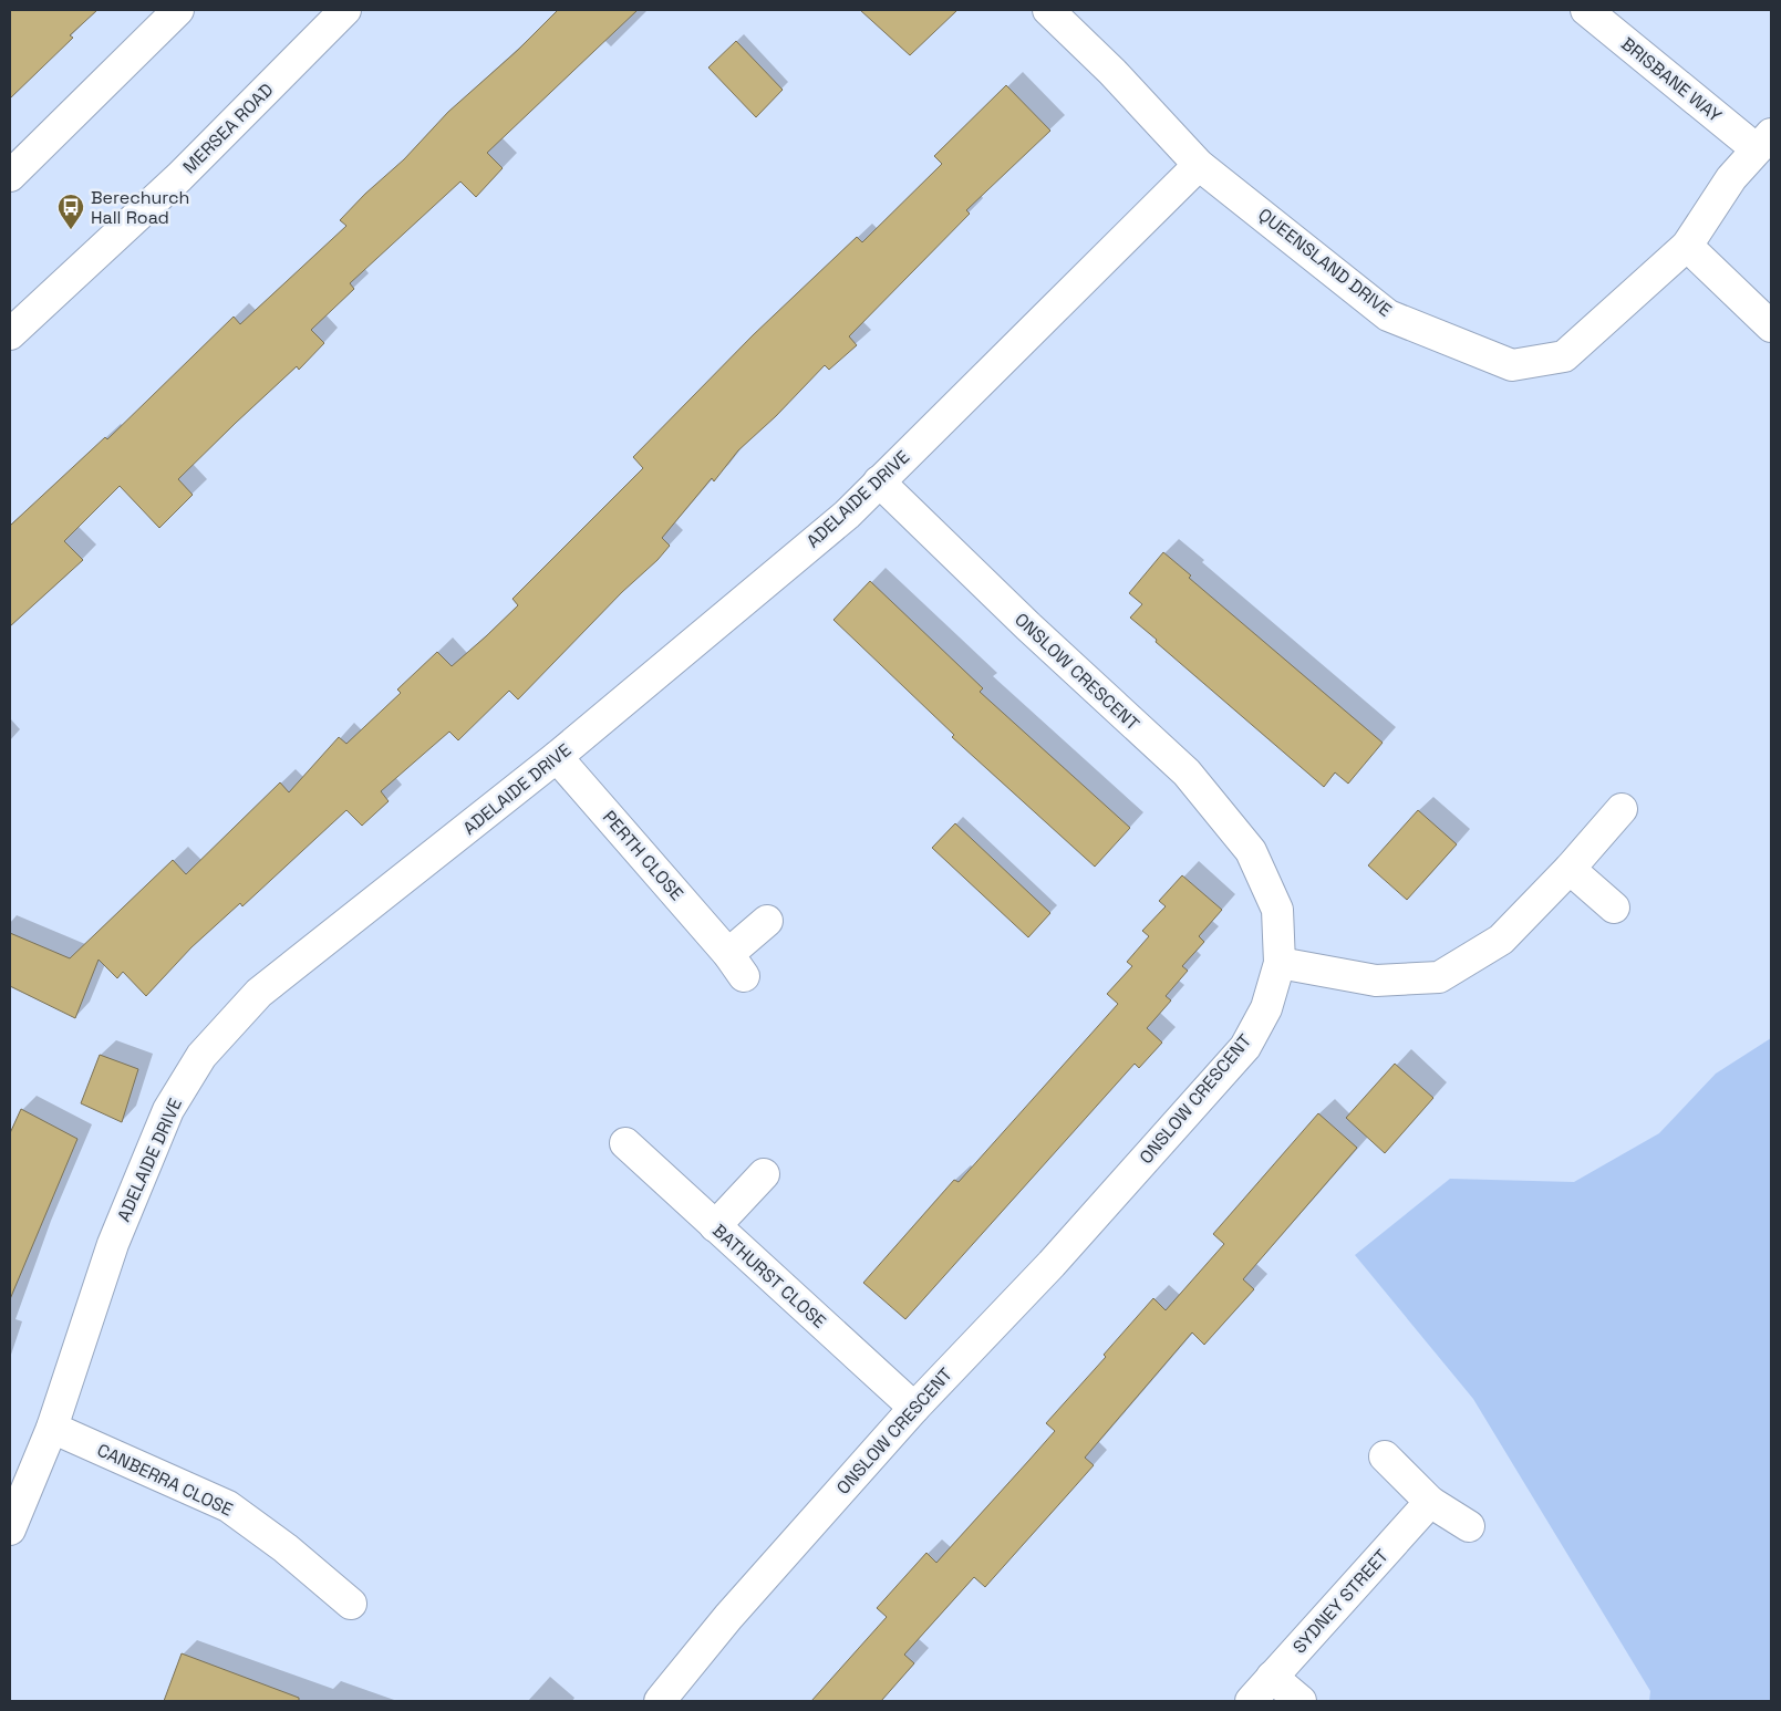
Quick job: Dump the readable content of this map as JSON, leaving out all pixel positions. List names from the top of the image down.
{
  "streets": {
    "street": [
      "BRISBANE WAY",
      "MERSEA ROAD",
      "QUEENSLAND DRIVE",
      "ADELAIDE DRIVE",
      "ONSLOW CRESCENT",
      "PERTH CLOSE",
      "BATHURST CLOSE",
      "CANBERRA CLOSE",
      "SYDNEY STREET"
    ]
  },
  "crossings": [
    ["BRISBANE WAY", "QUEENSLAND DRIVE"],
    ["QUEENSLAND DRIVE", "ADELAIDE DRIVE"],
    ["ADELAIDE DRIVE", "ONSLOW CRESCENT"],
    ["ADELAIDE DRIVE", "PERTH CLOSE"],
    ["ADELAIDE DRIVE", "CANBERRA CLOSE"],
    ["ONSLOW CRESCENT", "BATHURST CLOSE"]
  ],
  "places": {
    "bus stop": ["Berechurch Hall Road"]
  }
}
